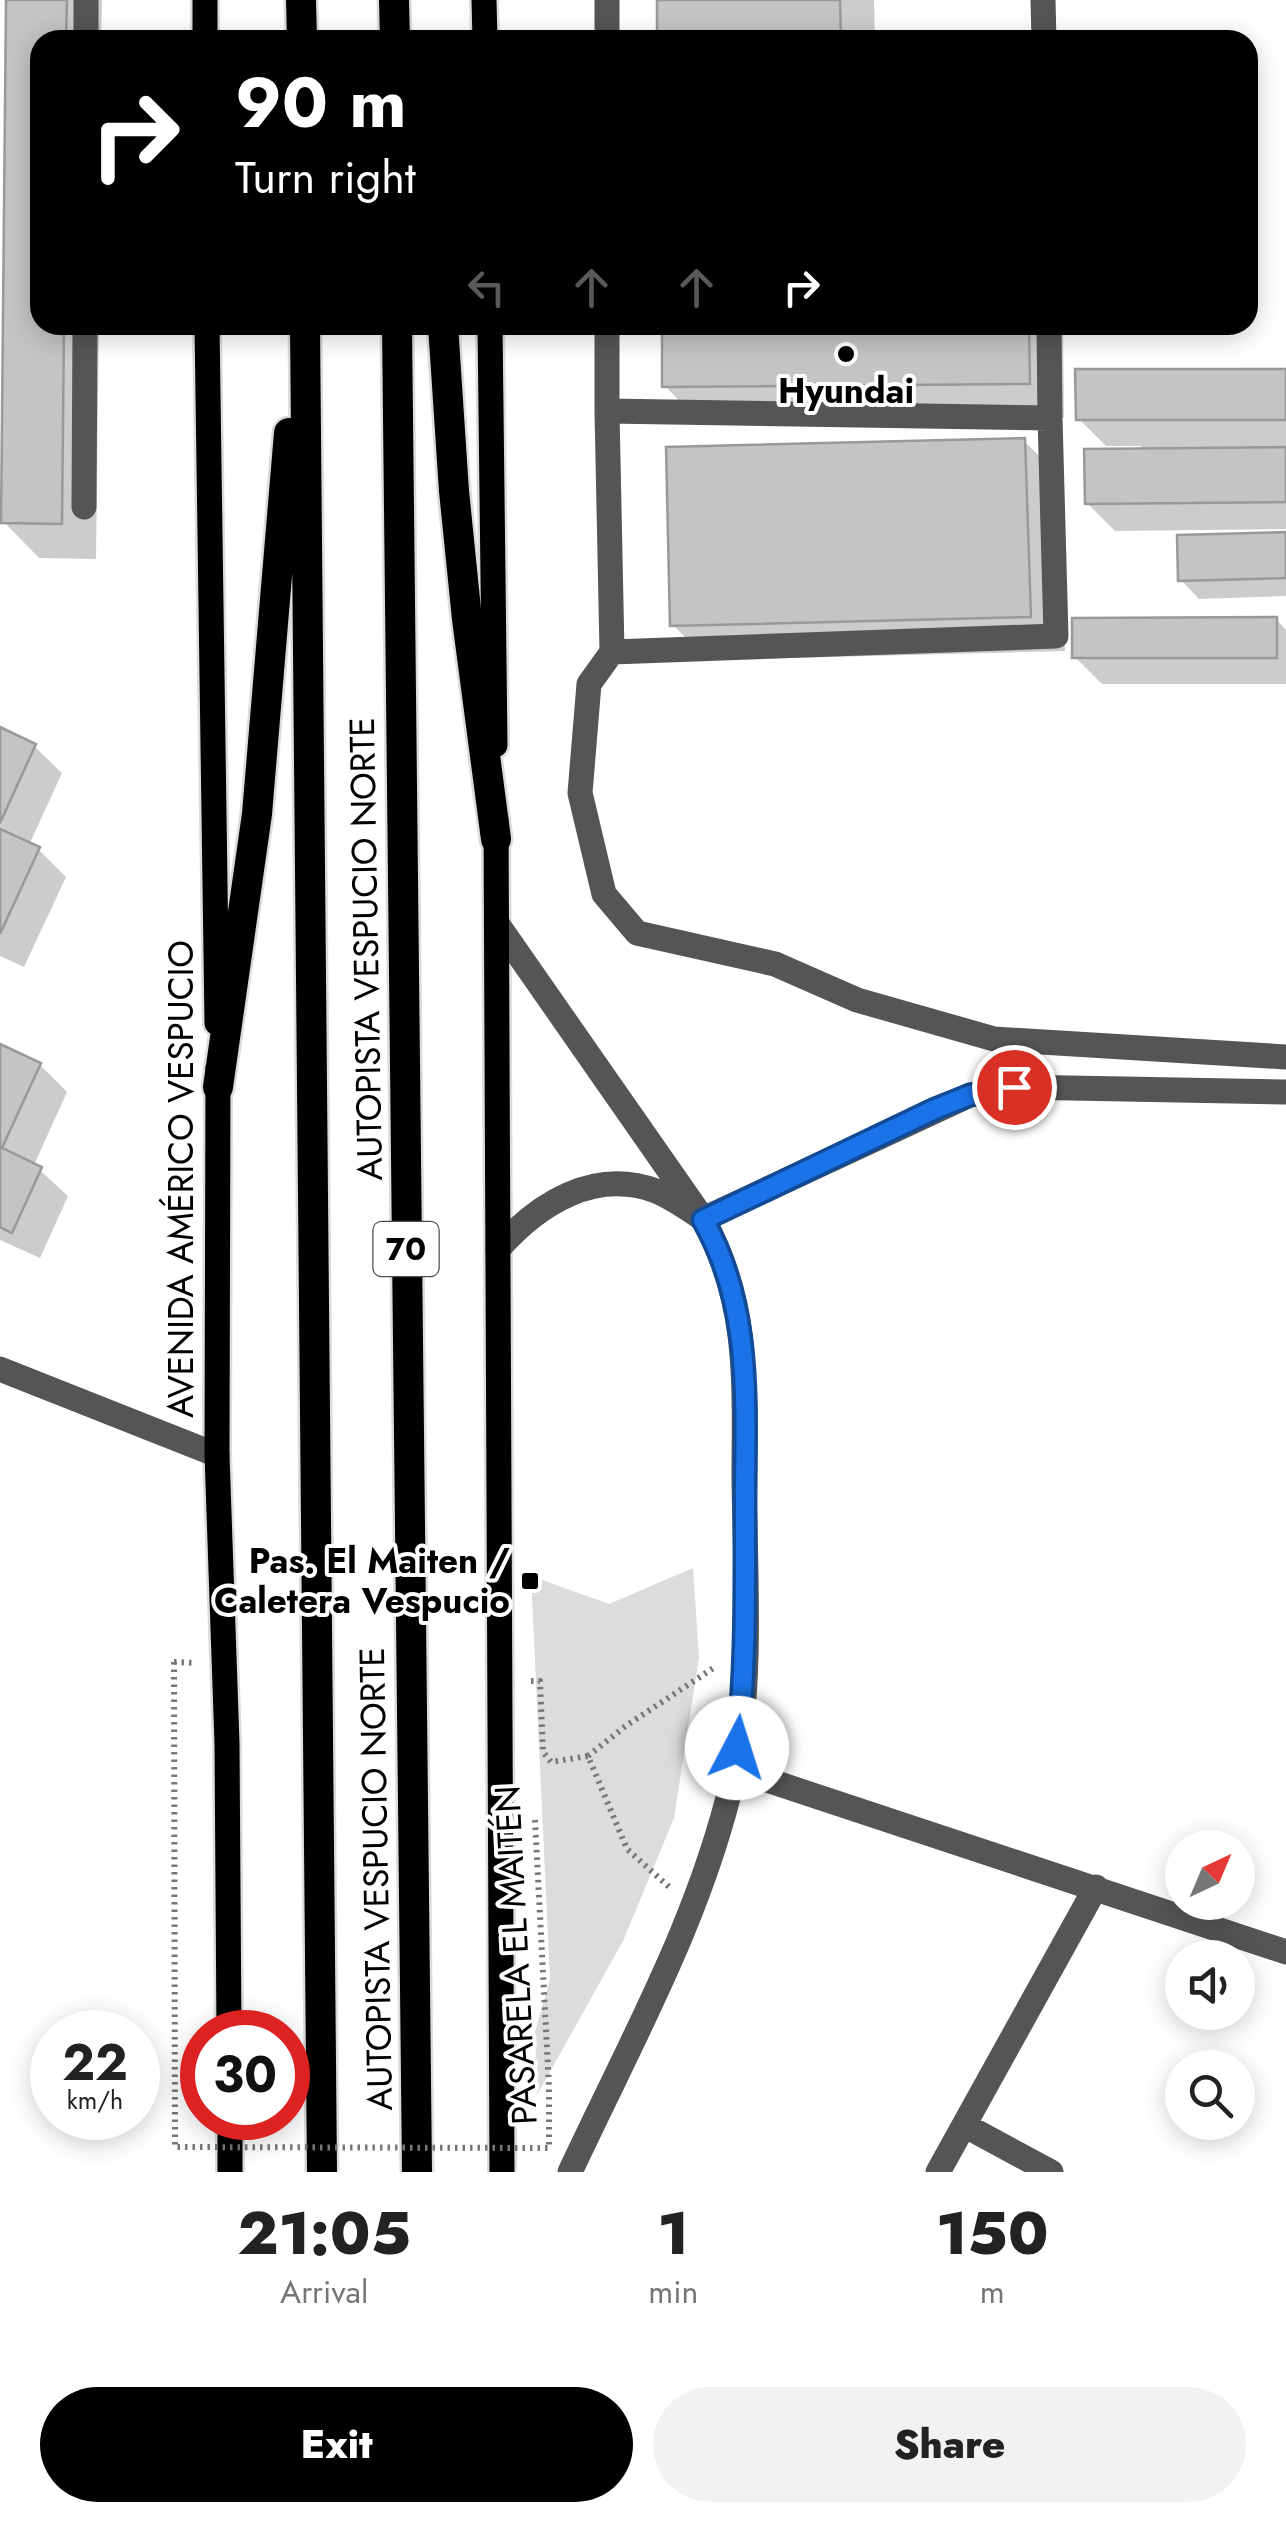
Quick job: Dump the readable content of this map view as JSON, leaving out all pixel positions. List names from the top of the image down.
{
  "streets": {
    "highway": ["AUTOPISTA VESPUCIO NORTE", "70"],
    "main road": ["AVENIDA AMÉRICO VESPUCIO"],
    "path": ["PASARELA EL MAITÉN"]
  },
  "places": {
    "other": ["Hyundai"],
    "transit": ["Pas. El Maiten / Caletera Vespucio"]
  },
  "north": "top right",
  "page": {
    "turn": ["90 m", "Turn right"],
    "speed": "22 km/h",
    "limit": "30",
    "eta": [
      "21:05",
      "Arrival",
      "1",
      "min",
      "150",
      "m"
    ],
    "buttons": ["Exit", "Share"]
  }
}
